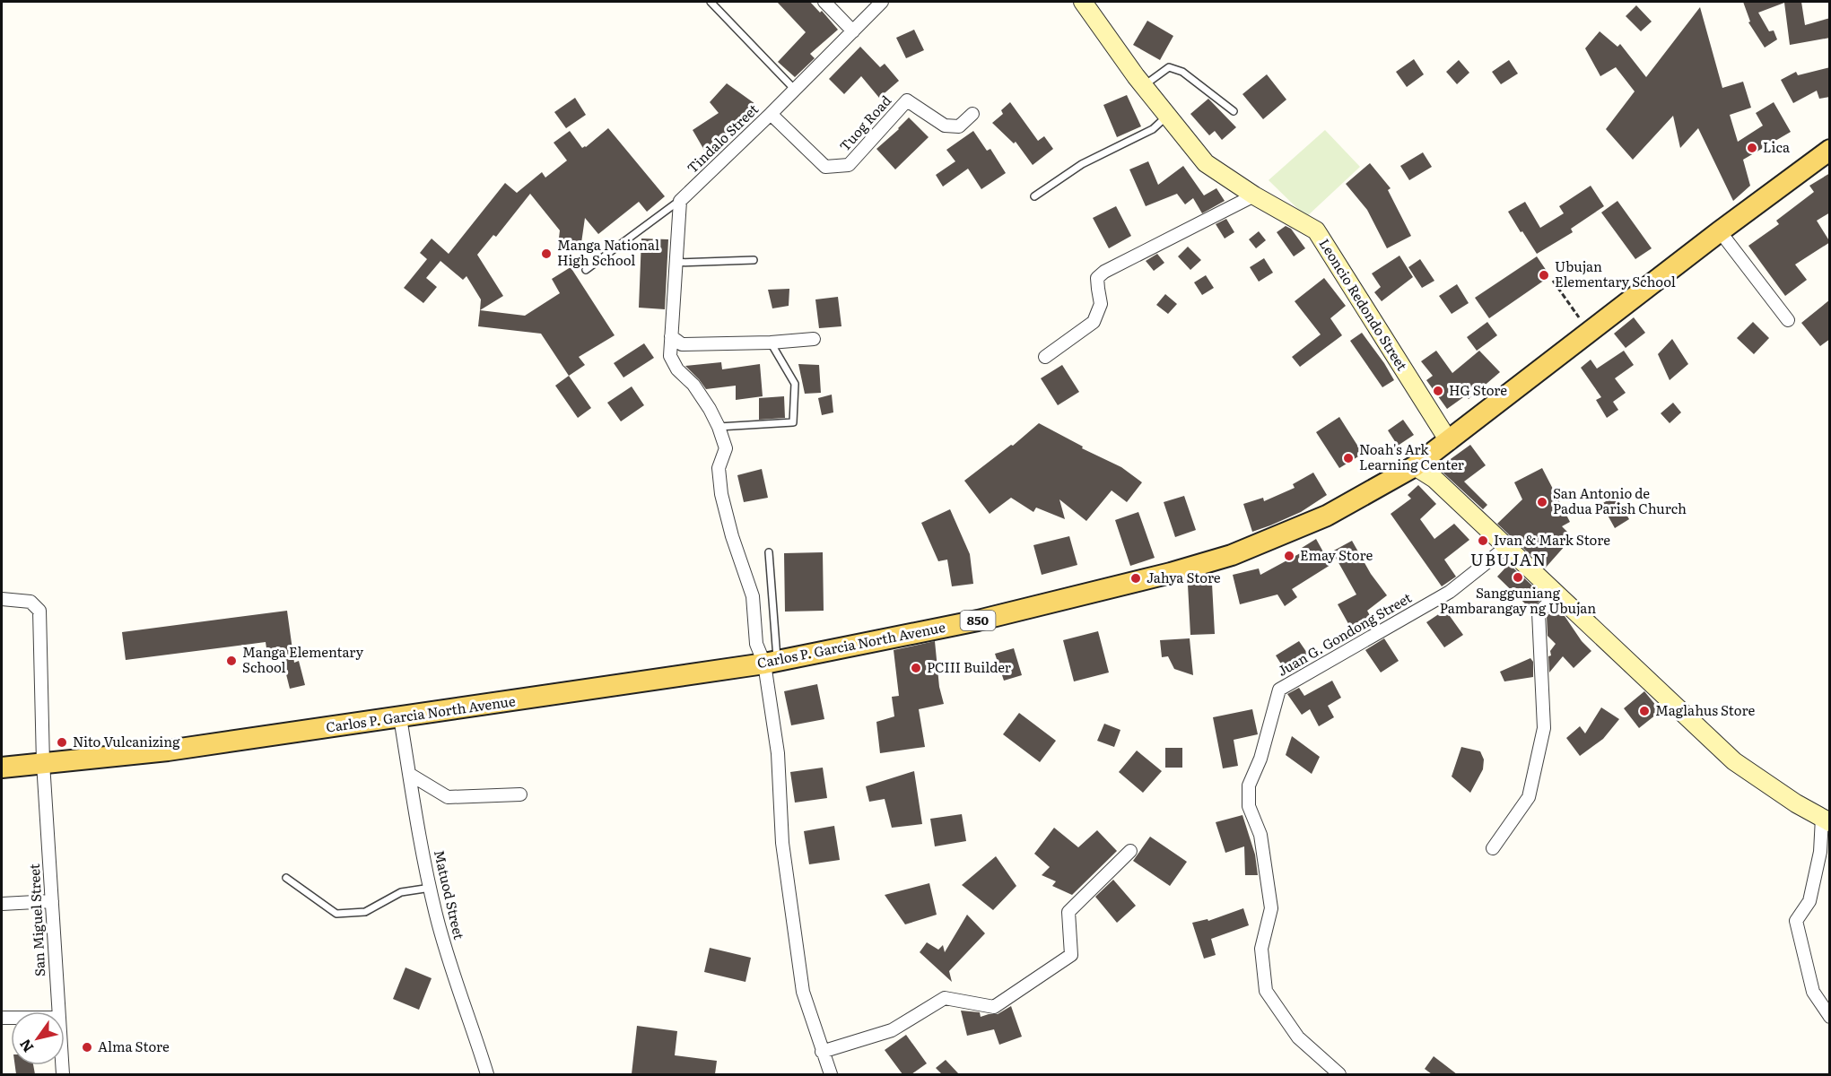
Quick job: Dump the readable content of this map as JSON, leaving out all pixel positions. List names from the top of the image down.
{
  "streets": {
    "main road": ["850", "Carlos P. Garcia North Avenue"],
    "street": [
      "Tuog Road",
      "Tindalo Street",
      "Leoncio Redondo Street",
      "Juan G. Gondong Street",
      "Matuod Street",
      "San Miguel Street"
    ]
  },
  "crossings": [
    ["Tuog Road", "Tindalo Street"],
    ["Leoncio Redondo Street", "Carlos P. Garcia North Avenue"],
    ["Carlos P. Garcia North Avenue", "Matuod Street"],
    ["Carlos P. Garcia North Avenue", "San Miguel Street"]
  ],
  "districts": ["UBUJAN"],
  "places": [
    "Lica",
    "Manga National High School",
    "Ubujan Elementary School",
    "HG Store",
    "Noah's Ark Learning Center",
    "San Antonio de Padua Parish Church",
    "Ivan & Mark Store",
    "Emay Store",
    "Sangguniang Pambarangay ng Ubujan",
    "Jahya Store",
    "Manga Elementary School",
    "PCIII Builder",
    "Maglahus Store",
    "Nito Vulcanizing",
    "Alma Store"
  ],
  "north": "bottom left"
}
